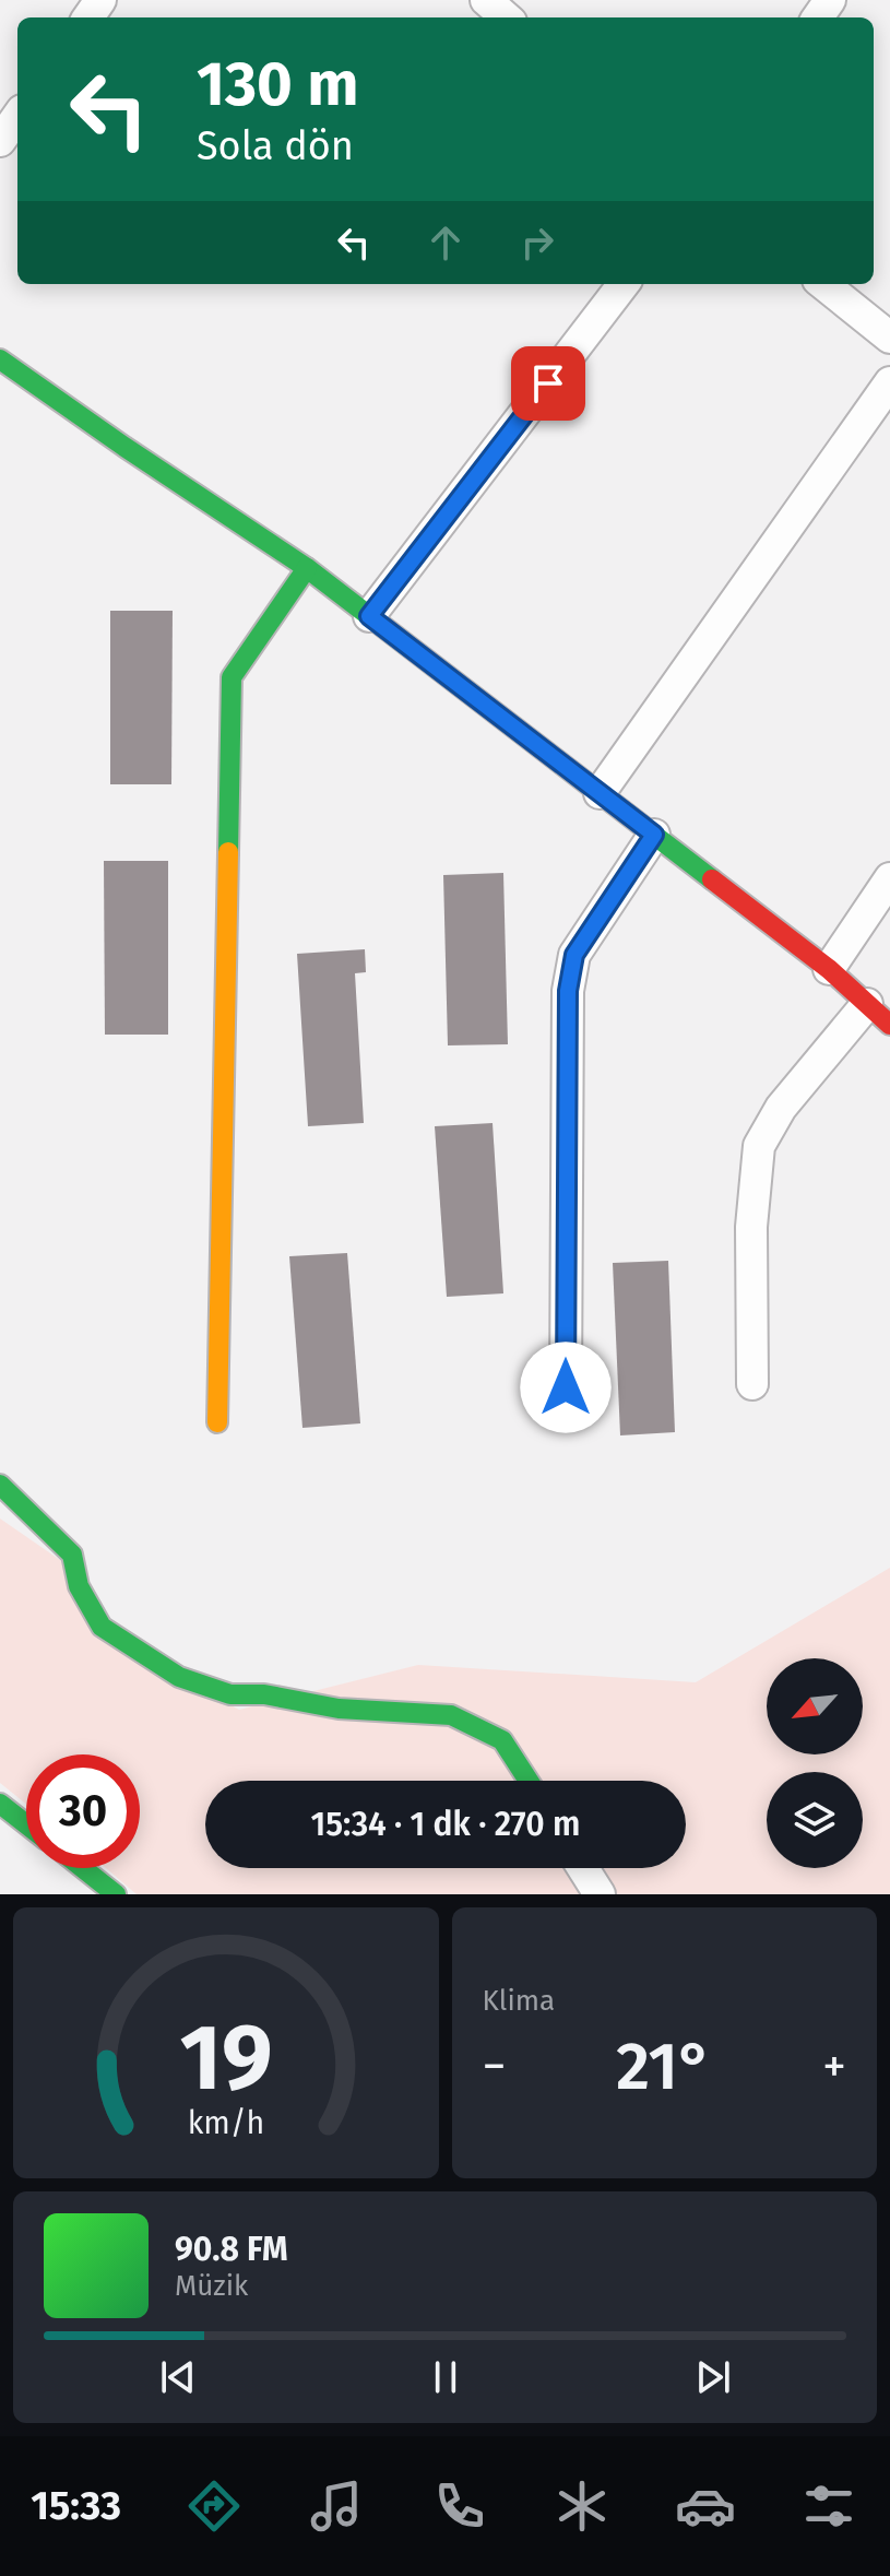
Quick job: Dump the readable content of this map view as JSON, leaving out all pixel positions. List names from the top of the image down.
{
  "north": "bottom left",
  "page": {
    "turn": ["130 m", "Sola dön"],
    "limit": "30",
    "trip": "15:34 · 1 dk · 270 m",
    "tile": "Klima",
    "heat": ["−", "21°", "+"],
    "song": ["90.8 FM", "Müzik"],
    "tabs": "15:33",
    "gauge": ["19", "km/h"]
  }
}
